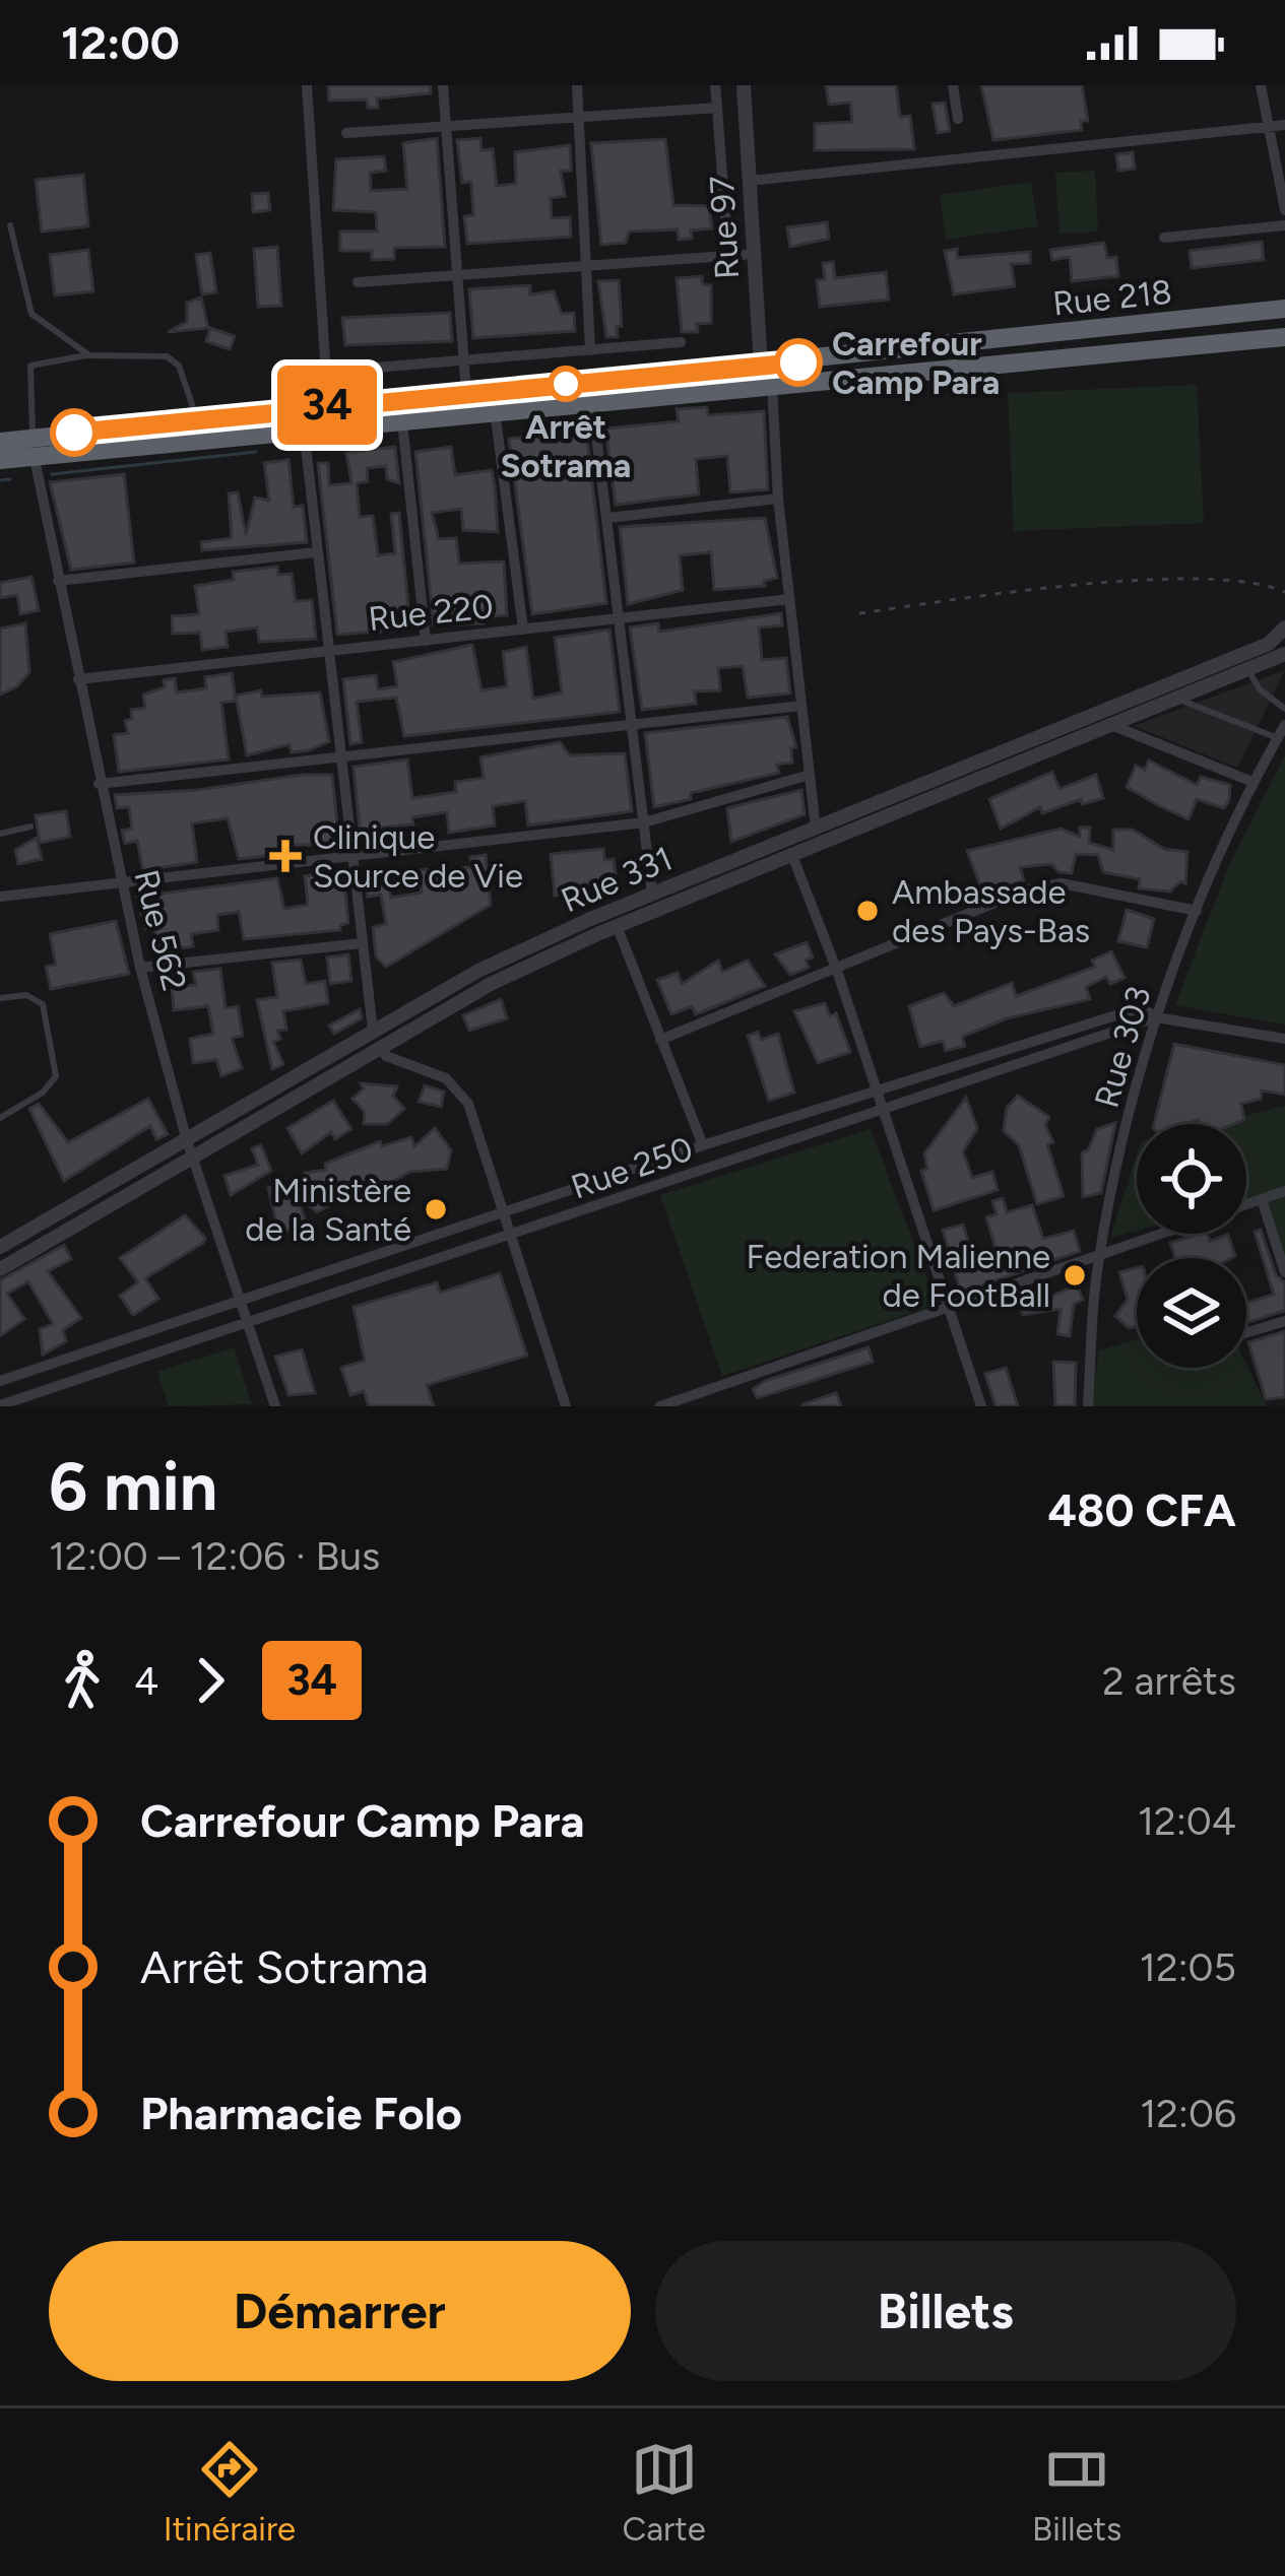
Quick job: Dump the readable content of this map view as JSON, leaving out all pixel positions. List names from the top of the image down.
{
  "streets": {
    "highway": ["Rue 218"],
    "street": [
      "Rue 97",
      "Rue 220",
      "Rue 331",
      "Rue 562",
      "Rue 303",
      "Rue 250"
    ]
  },
  "crossings": [
    ["Rue 97", "Rue 218"],
    ["Rue 218", "Rue 562"],
    ["Rue 220", "Rue 562"],
    ["Rue 331", "Rue 562"],
    ["Rue 562", "Rue 250"],
    ["Rue 303", "Rue 250"]
  ],
  "places": {
    "other": [
      "Carrefour Camp Para",
      "Arrêt Sotrama",
      "Ambassade des Pays-Bas",
      "Ministère de la Santé",
      "Federation Malienne de FootBall"
    ],
    "health": ["Clinique Source de Vie"]
  },
  "lines": ["bus line 34"],
  "page": {
    "status": "12:00",
    "on_map": "34",
    "heading": ["6 min", "12:00 – 12:06 · Bus", "480 CFA"],
    "legs": ["4", "34", "2 arrêts"],
    "list": [
      {
        "name": "Carrefour Camp Para",
        "value": "12:04"
      },
      {
        "name": "Arrêt Sotrama",
        "value": "12:05"
      },
      {
        "name": "Pharmacie Folo",
        "value": "12:06"
      }
    ],
    "buttons": ["Démarrer", "Billets"],
    "tabs": ["Itinéraire", "Carte", "Billets"]
  }
}
